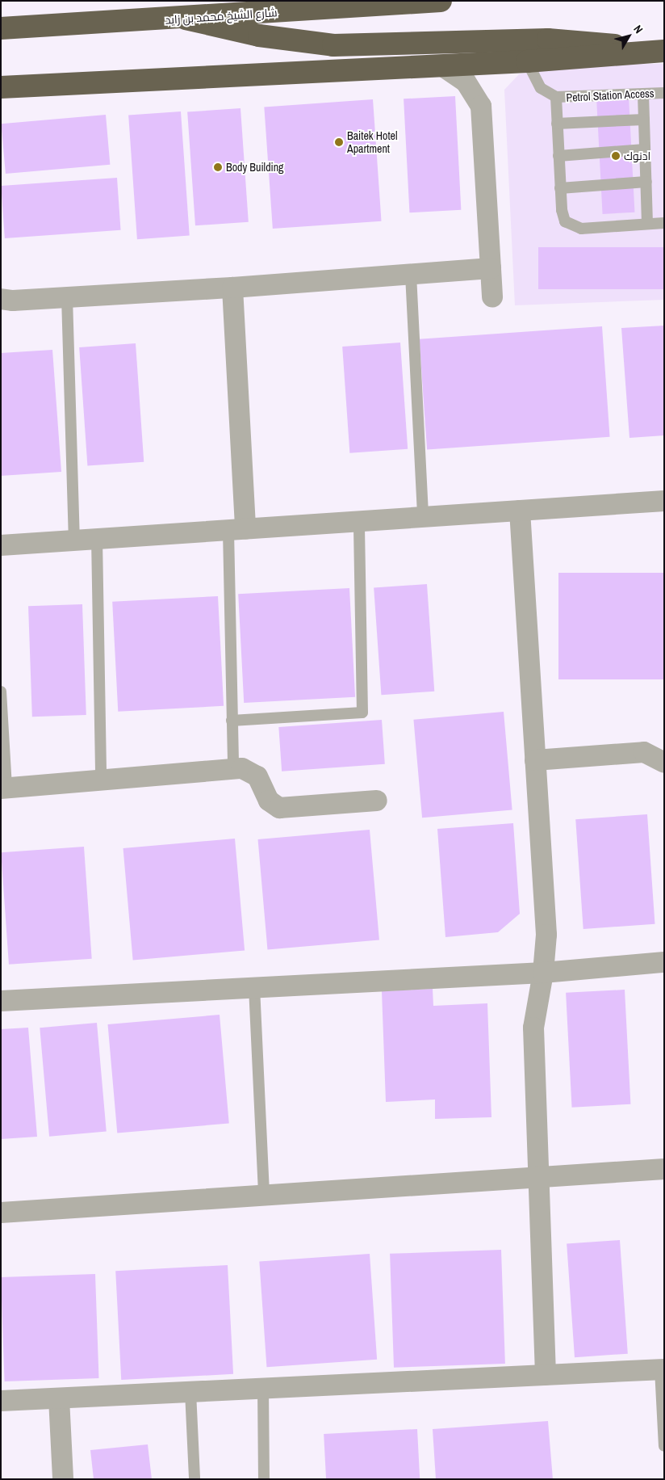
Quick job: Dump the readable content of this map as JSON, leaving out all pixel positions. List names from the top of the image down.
{
  "streets": {
    "highway": ["شارع الشيخ محمد بن زايد"],
    "lane": ["Petrol Station Access"]
  },
  "places": ["Baitek Hotel Apartment", "ادنوك", "Body Building"],
  "north": "top right"
}
